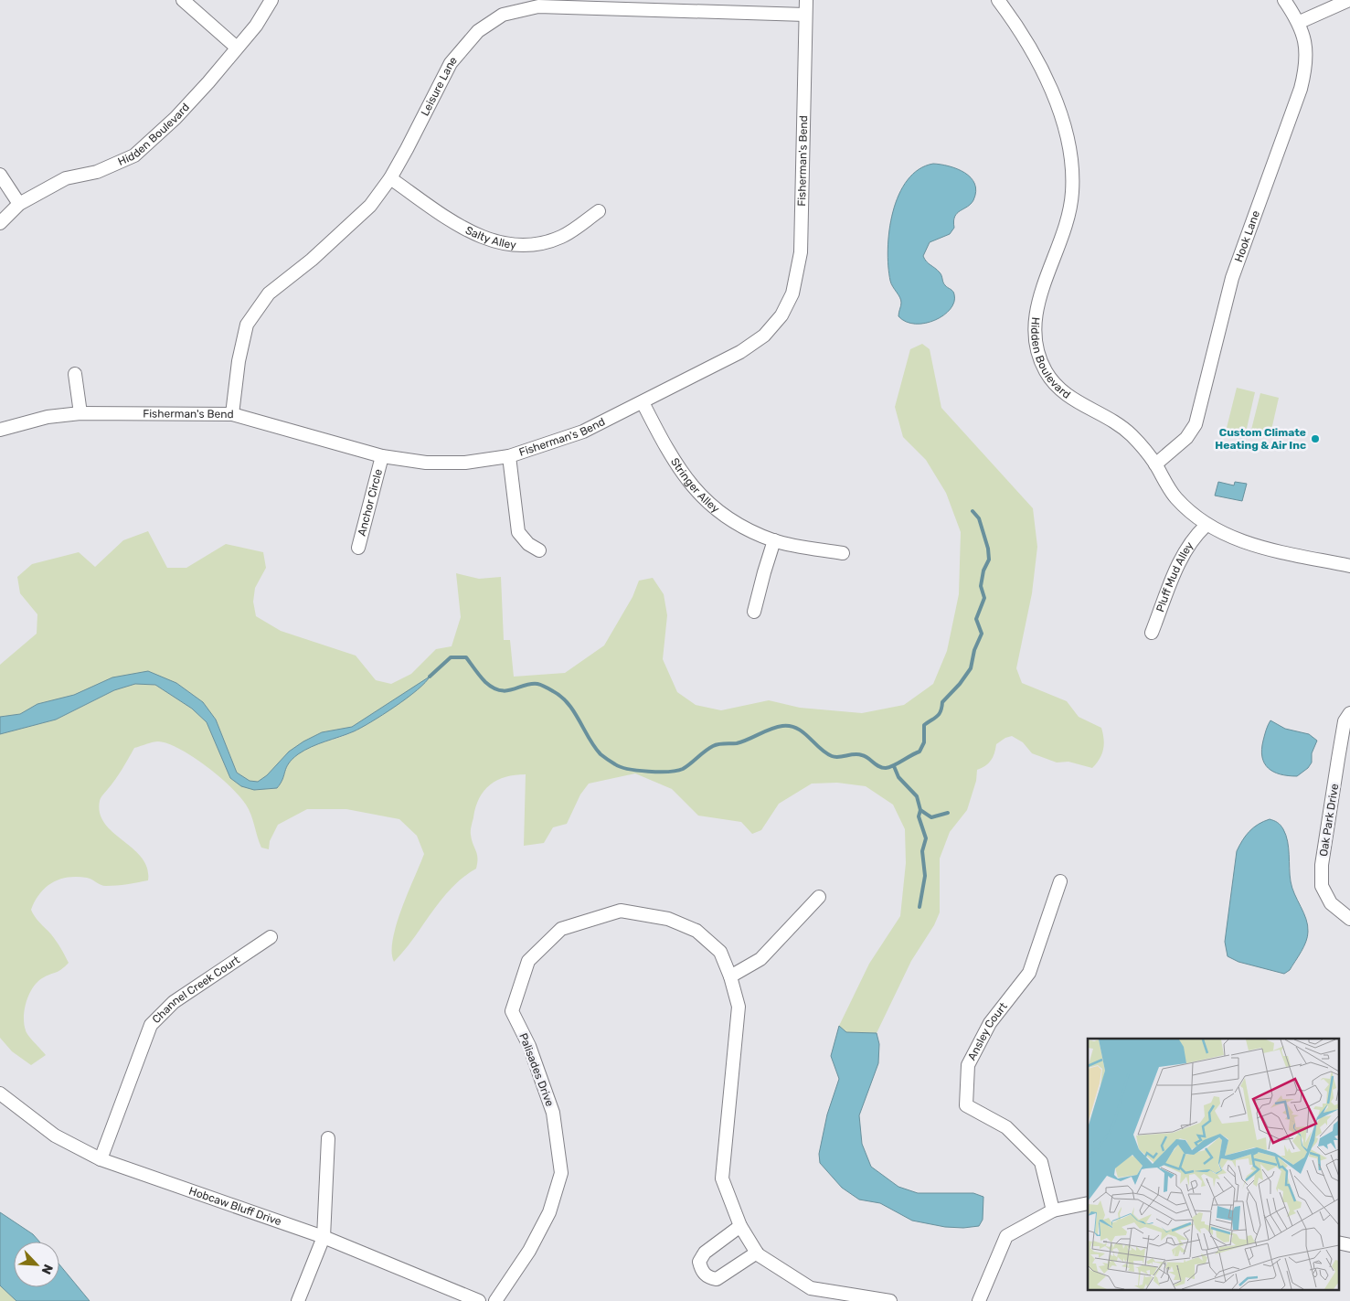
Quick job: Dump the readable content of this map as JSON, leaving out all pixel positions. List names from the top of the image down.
{
  "streets": {
    "street": [
      "Leisure Lane",
      "Hidden Boulevard",
      "Fisherman's Bend",
      "Salty Alley",
      "Hook Lane",
      "Stringer Alley",
      "Anchor Circle",
      "Pluff Mud Alley",
      "Oak Park Drive",
      "Channel Creek Court",
      "Ansley Court",
      "Palisades Drive",
      "Hobcaw Bluff Drive"
    ]
  },
  "crossings": [
    ["Leisure Lane", "Fisherman's Bend"],
    ["Leisure Lane", "Salty Alley"],
    ["Hidden Boulevard", "Hook Lane"],
    ["Hidden Boulevard", "Pluff Mud Alley"],
    ["Fisherman's Bend", "Stringer Alley"],
    ["Fisherman's Bend", "Anchor Circle"],
    ["Channel Creek Court", "Hobcaw Bluff Drive"]
  ],
  "places": ["Custom Climate Heating & Air Inc"],
  "north": "bottom right"
}
